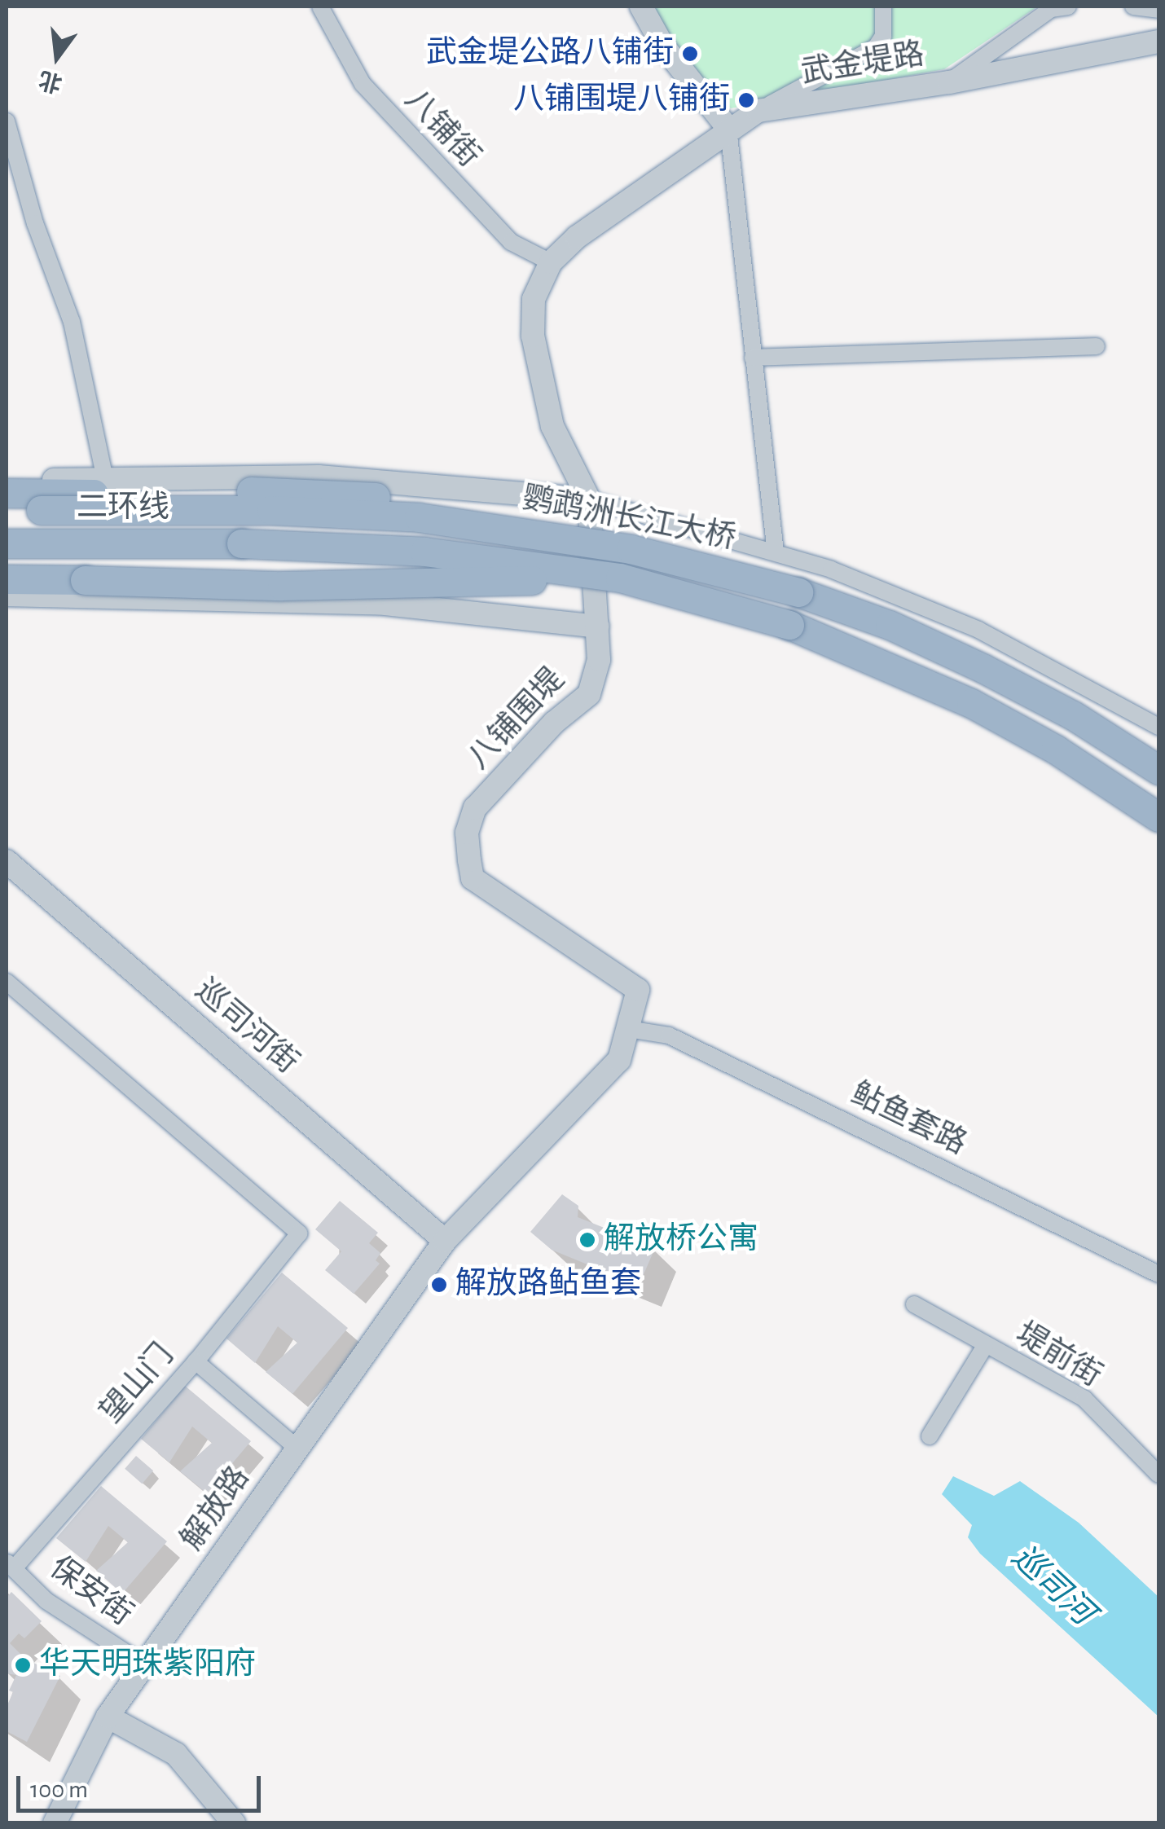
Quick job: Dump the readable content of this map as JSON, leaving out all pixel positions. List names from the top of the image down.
{
  "streets": {
    "highway": ["二环线", "鹦鹉洲长江大桥"],
    "street": [
      "武金堤路",
      "八铺街",
      "八铺围堤",
      "巡司河街",
      "鲇鱼套路",
      "堤前街",
      "望山门",
      "解放路",
      "保安街"
    ]
  },
  "crossings": [
    ["武金堤路", "八铺围堤"],
    ["八铺街", "八铺围堤"],
    ["二环线", "鹦鹉洲长江大桥"],
    ["八铺围堤", "巡司河街"],
    ["八铺围堤", "鲇鱼套路"],
    ["八铺围堤", "解放路"],
    ["巡司河街", "解放路"],
    ["望山门", "保安街"],
    ["解放路", "保安街"]
  ],
  "water": ["巡司河"],
  "places": [
    "武金堤公路八铺街",
    "八铺围堤八铺街",
    "解放桥公寓",
    "解放路鲇鱼套",
    "华天明珠紫阳府"
  ],
  "scale_bar": "100 m",
  "north": "bottom"
}
